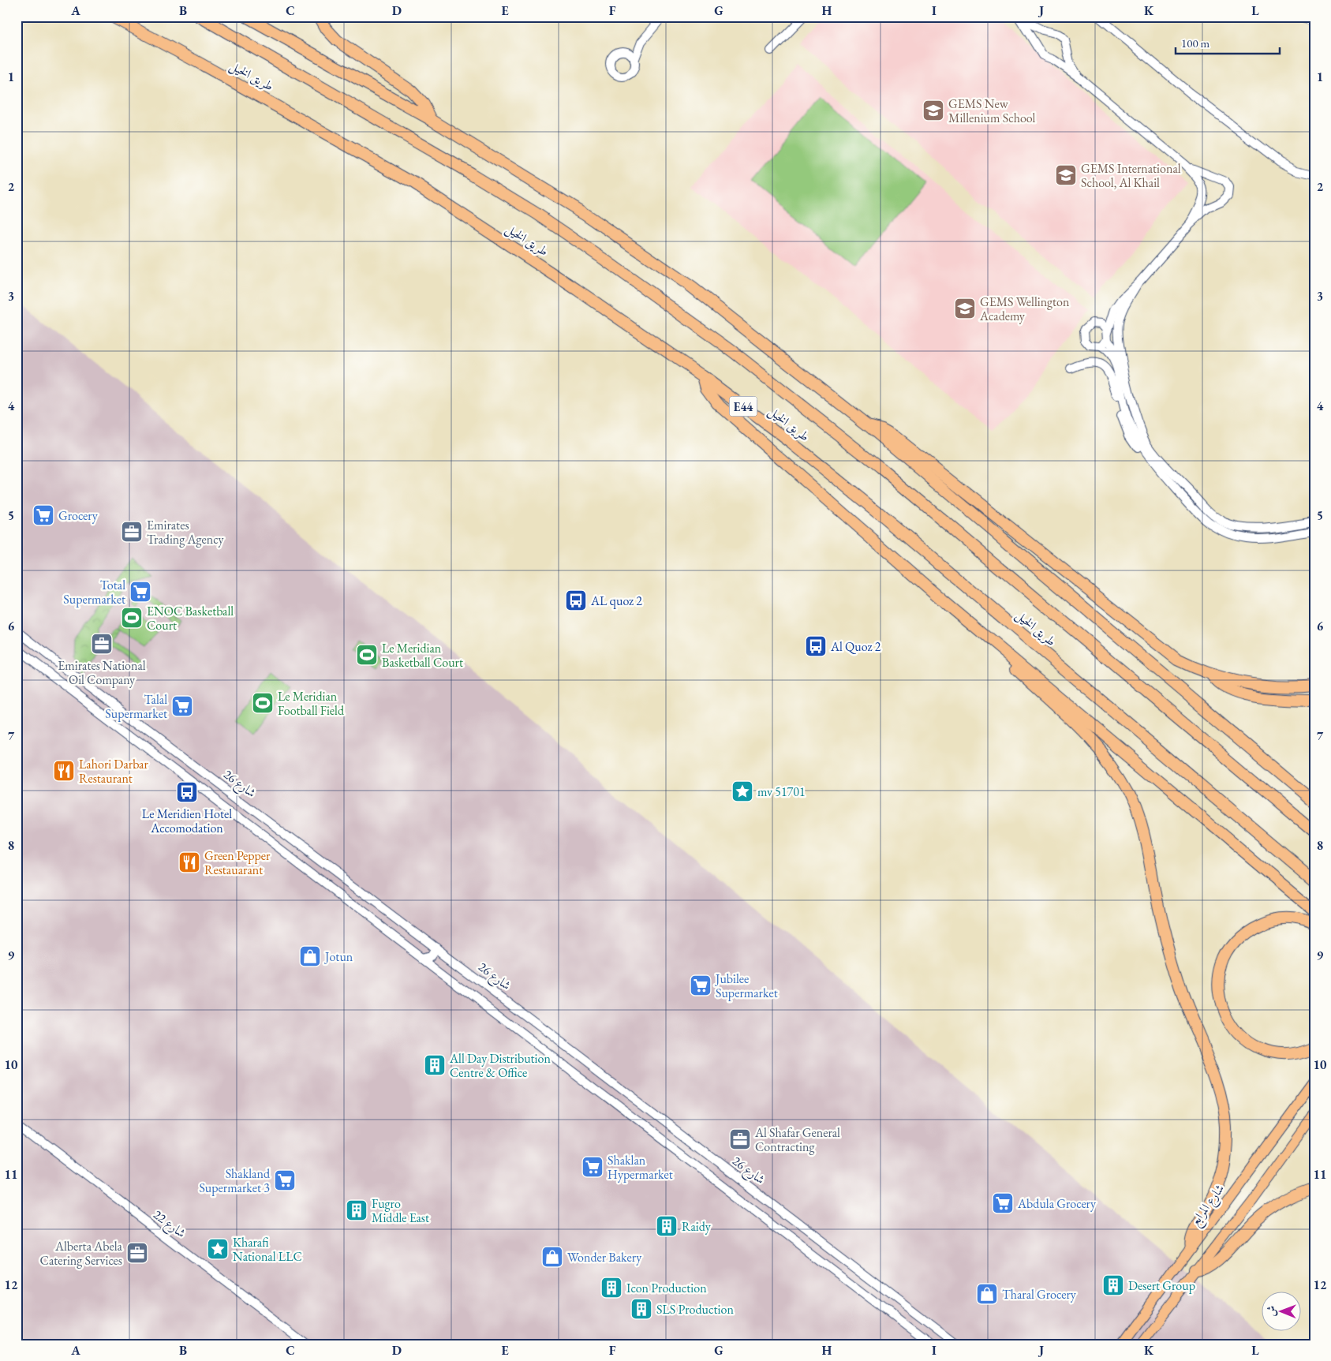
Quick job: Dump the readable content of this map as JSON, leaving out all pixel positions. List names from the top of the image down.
{
  "streets": {
    "highway": ["طريق الخيل", "E44"],
    "main road": ["شارع المرابع"],
    "street": ["شارع 26", "شارع 22"]
  },
  "places": {
    "school or university": ["GEMS New Millenium School", "GEMS International School, Al Khail", "GEMS Wellington Academy"],
    "supermarket": [
      "Grocery",
      "Total Supermarket",
      "Talal Supermarket",
      "Jubilee Supermarket",
      "Shaklan Hypermarket",
      "Shakland Supermarket 3",
      "Abdula Grocery"
    ],
    "office": [
      "Emirates Trading Agency",
      "Emirates National Oil Company",
      "Al Shafar General Contracting",
      "Alberta Abela Catering Services"
    ],
    "bus stop": ["AL quoz 2", "Al Quoz 2", "Le Meridien Hotel Accomodation"],
    "sports": ["ENOC Basketball Court", "Le Meridian Basketball Court", "Le Meridian Football Field"],
    "restaurant": ["Lahori Darbar Restaurant", "Green Pepper Restauarant"],
    "place": ["mv 51701", "Kharafi National LLC"],
    "shop": ["Jotun", "Wonder Bakery", "Tharal Grocery"],
    "building": [
      "All Day Distribution Centre & Office",
      "Fugro Middle East",
      "Raidy",
      "Desert Group",
      "Icon Production",
      "SLS Production"
    ]
  },
  "scale_bar": "100 m",
  "north": "left",
  "grid": {
    "columns": [
      "A",
      "B",
      "C",
      "D",
      "E",
      "F",
      "G",
      "H",
      "I",
      "J",
      "K",
      "L"
    ],
    "rows": [
      "1",
      "2",
      "3",
      "4",
      "5",
      "6",
      "7",
      "8",
      "9",
      "10",
      "11",
      "12"
    ]
  }
}
